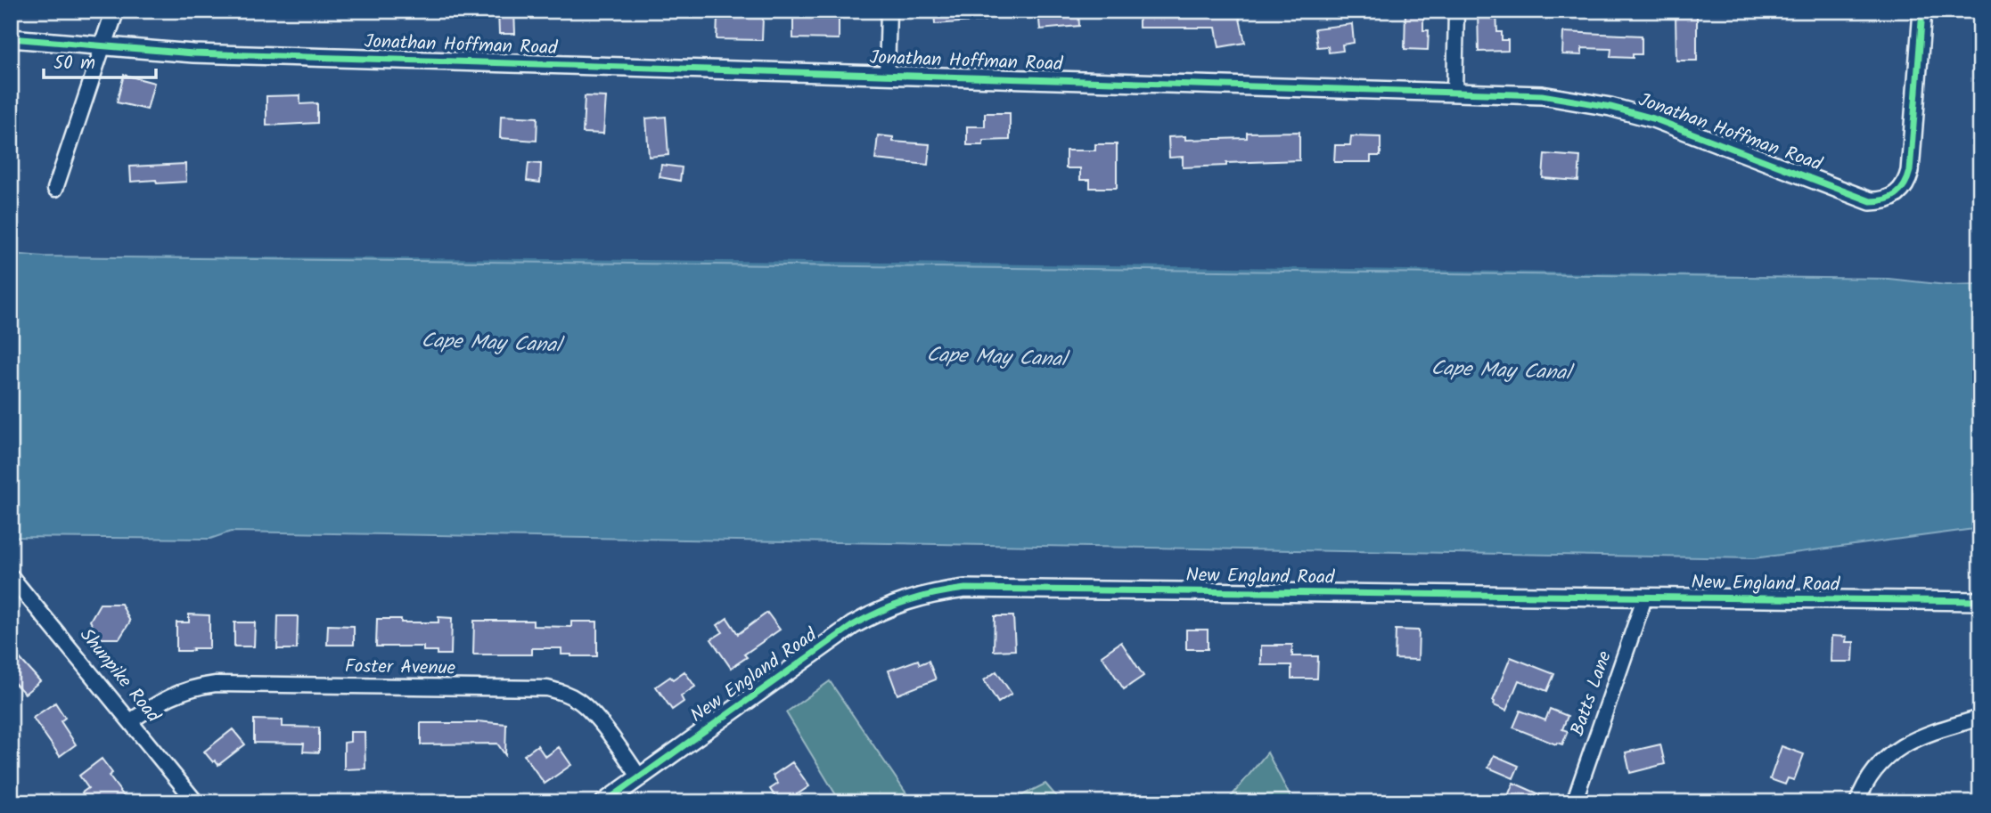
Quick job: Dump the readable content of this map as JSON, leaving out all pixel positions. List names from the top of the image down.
{
  "streets": {
    "street": [
      "Jonathan Hoffman Road",
      "New England Road",
      "Foster Avenue",
      "Shunpike Road",
      "Batts Lane"
    ]
  },
  "crossings": [
    ["New England Road", "Foster Avenue"],
    ["New England Road", "Batts Lane"],
    ["Foster Avenue", "Shunpike Road"]
  ],
  "water": ["Cape May Canal"],
  "scale_bar": "50 m"
}
